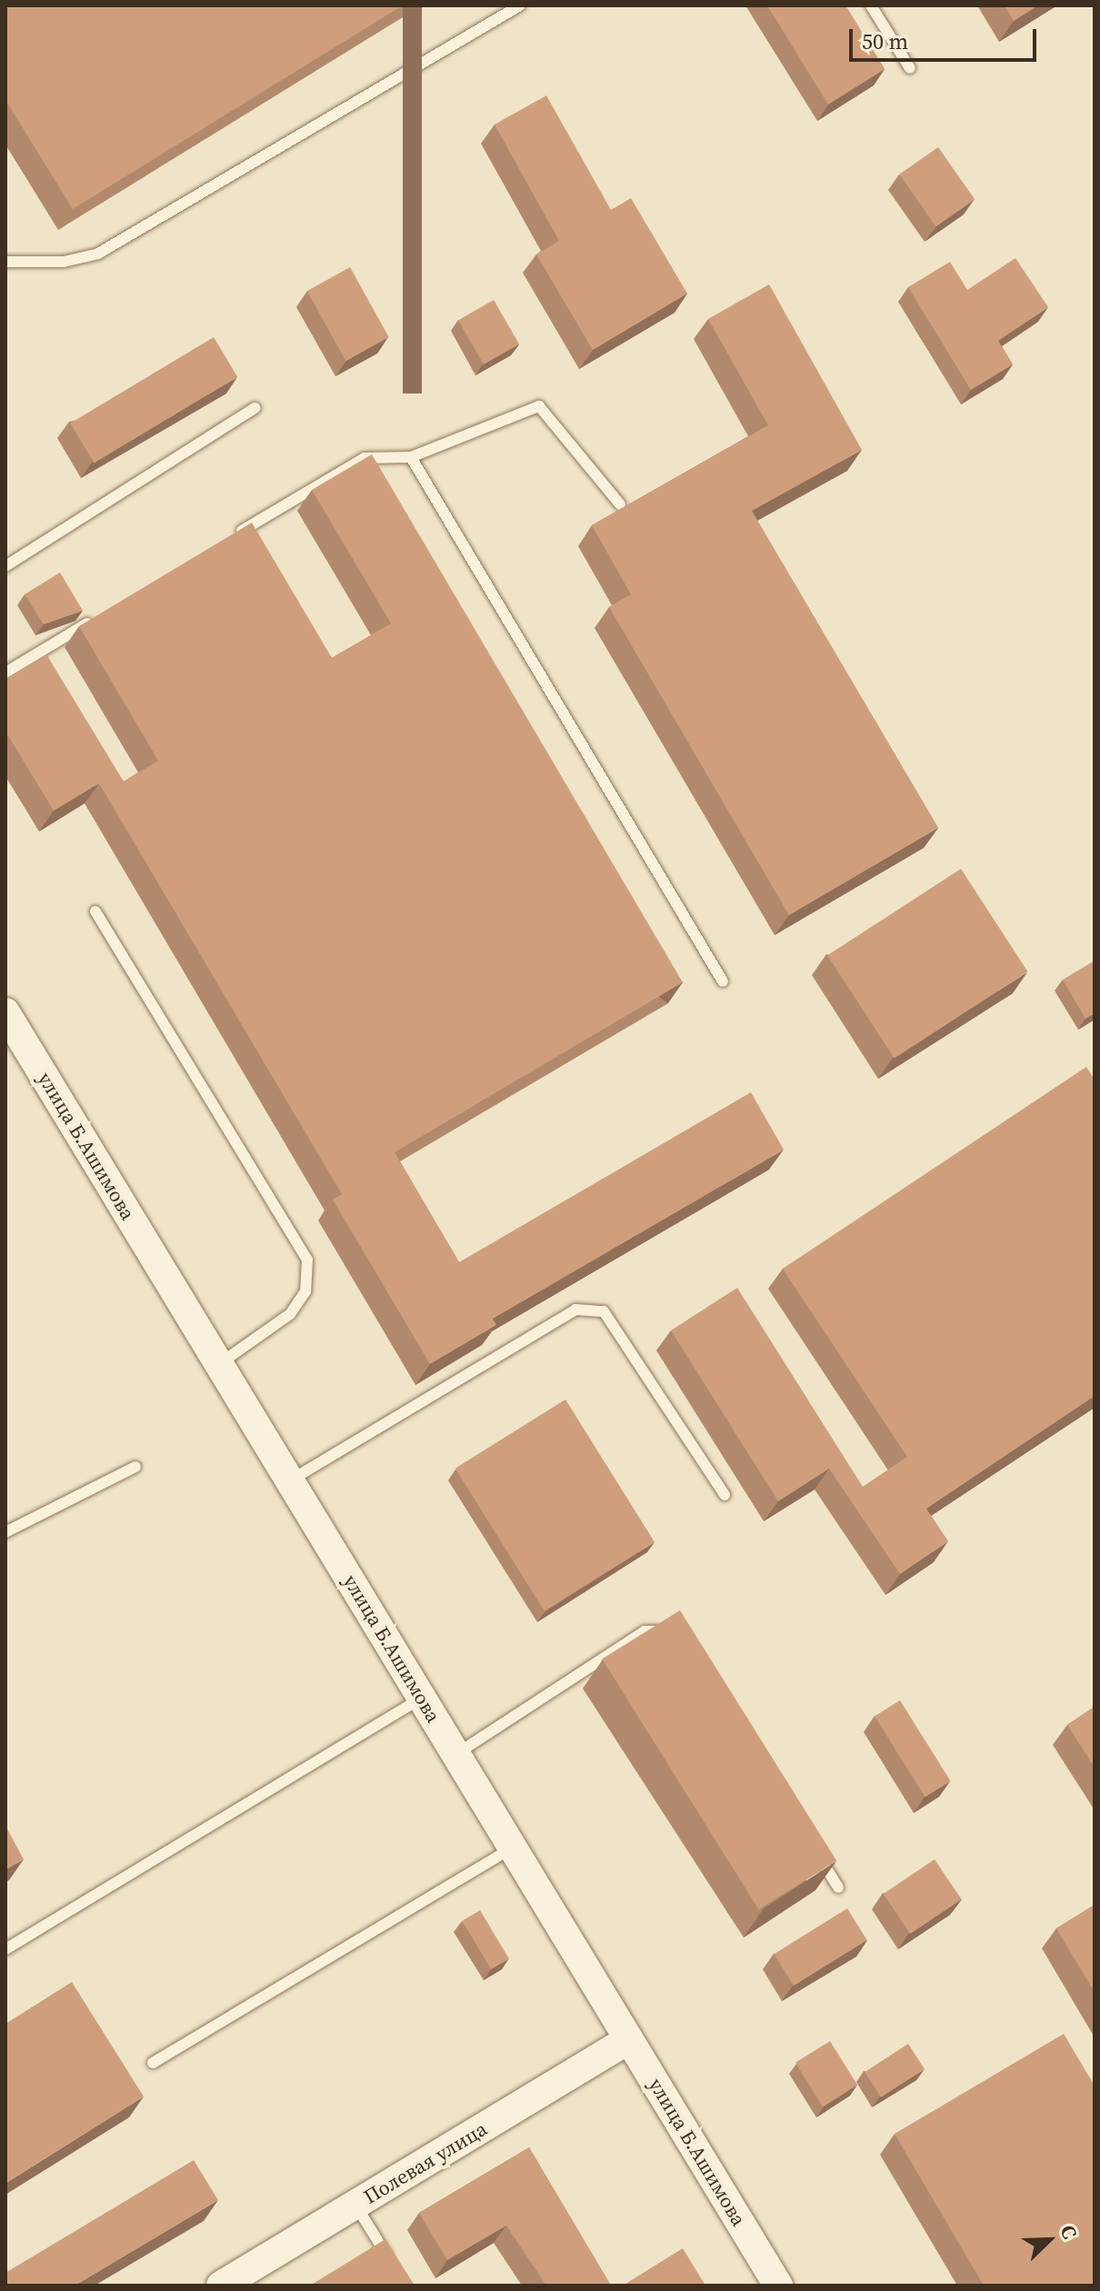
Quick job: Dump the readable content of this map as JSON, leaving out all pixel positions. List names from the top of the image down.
{
  "streets": {
    "street": ["улица Б.Ашимова", "Полевая улица"]
  },
  "crossings": [
    ["улица Б.Ашимова", "Полевая улица"]
  ],
  "scale_bar": "50 m",
  "north": "top right"
}
